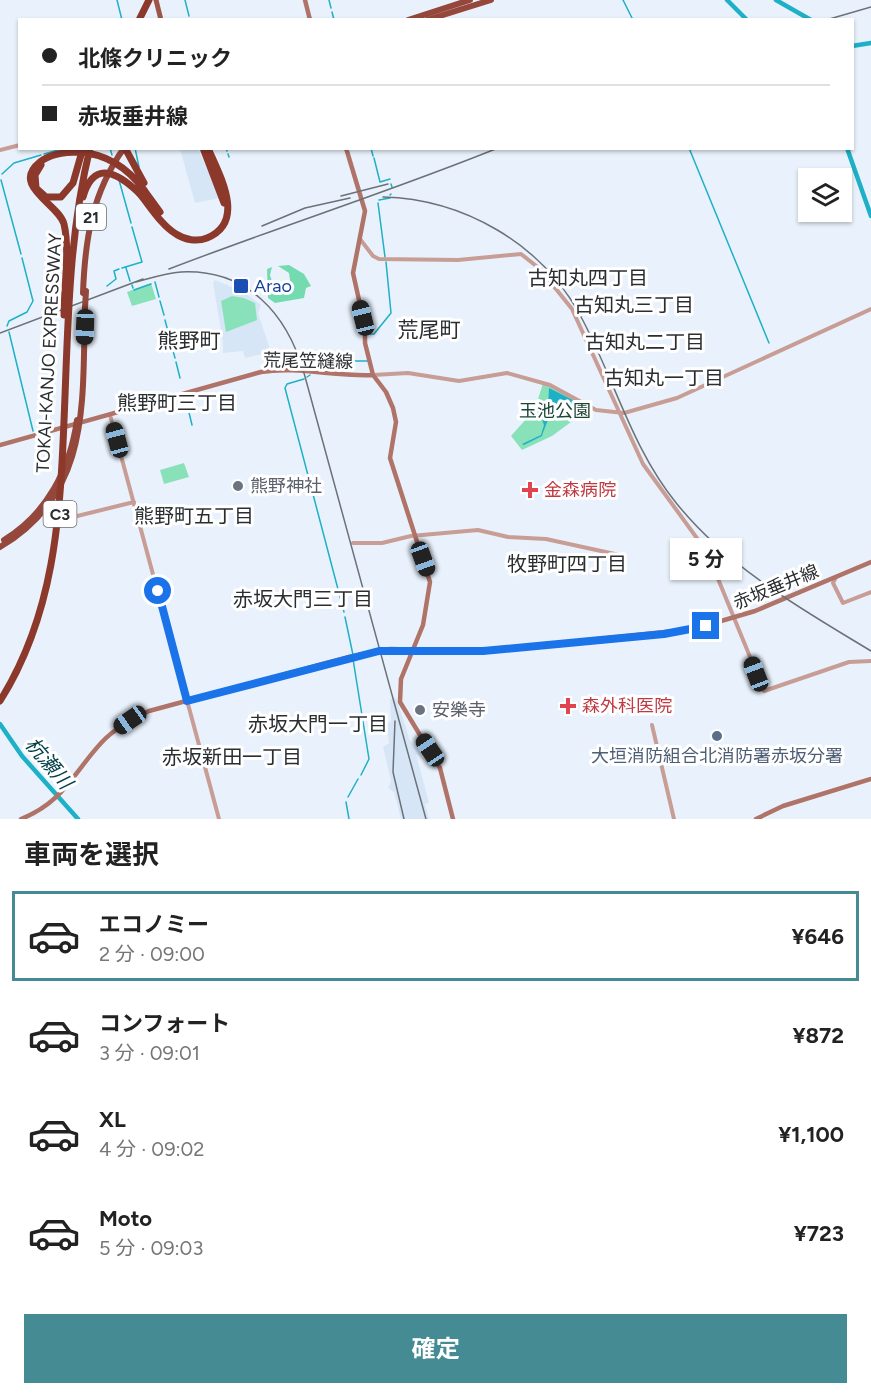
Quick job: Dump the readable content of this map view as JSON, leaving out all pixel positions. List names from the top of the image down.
{
  "streets": {
    "highway": ["21", "TOKAI-KANJO EXPRESSWAY", "C3"],
    "main road": ["荒尾笠縫線", "赤坂垂井線"]
  },
  "crossings": [
    ["21", "荒尾笠縫線"]
  ],
  "districts": [
    "古知丸四丁目",
    "古知丸三丁目",
    "荒尾町",
    "熊野町",
    "古知丸二丁目",
    "古知丸一丁目",
    "熊野町三丁目",
    "熊野町五丁目",
    "牧野町四丁目",
    "赤坂大門三丁目",
    "赤坂大門一丁目",
    "赤坂新田一丁目"
  ],
  "water": ["杭瀬川"],
  "parks": ["玉池公園"],
  "places": {
    "transit": ["Arao"],
    "other": ["熊野神社", "安樂寺", "大垣消防組合北消防署赤坂分署"],
    "health": ["金森病院", "森外科医院"]
  },
  "page": {
    "banner": ["北條クリニック", "赤坂垂井線"],
    "bubble": "5 分",
    "heading": "車両を選択",
    "list": [
      {
        "name": "エコノミー",
        "note": "2 分 · 09:00",
        "value": "¥646"
      },
      {
        "name": "コンフォート",
        "note": "3 分 · 09:01",
        "value": "¥872"
      },
      {
        "name": "XL",
        "note": "4 分 · 09:02",
        "value": "¥1,100"
      },
      {
        "name": "Moto",
        "note": "5 分 · 09:03",
        "value": "¥723"
      }
    ],
    "buttons": "確定"
  }
}
